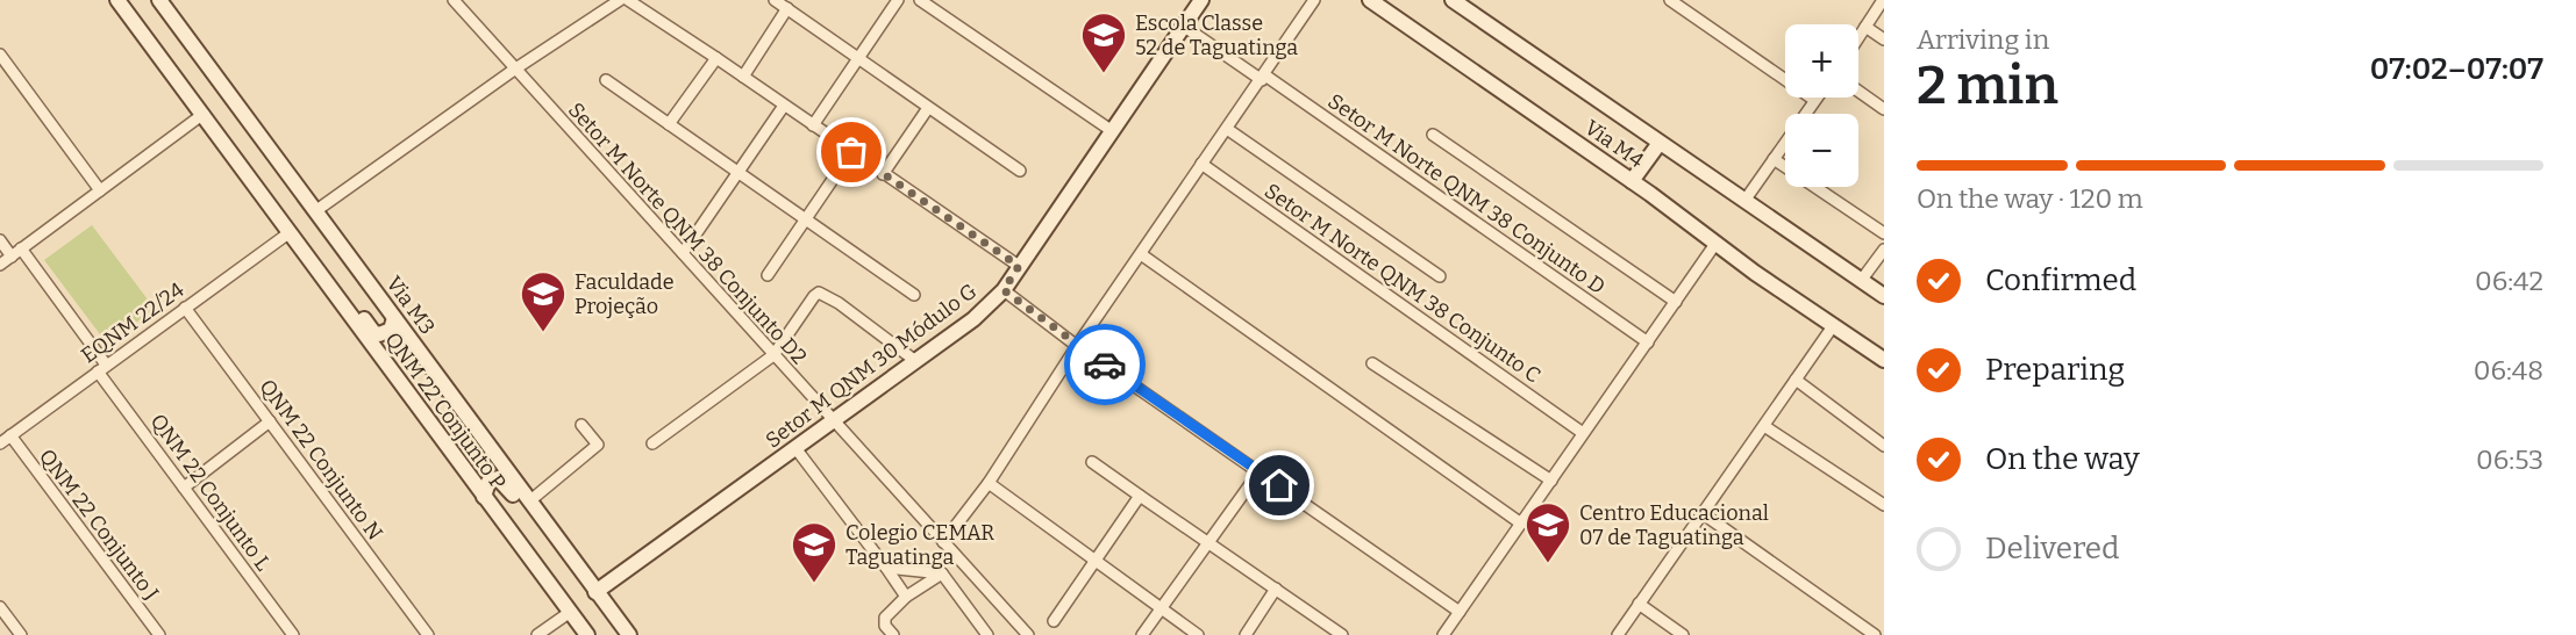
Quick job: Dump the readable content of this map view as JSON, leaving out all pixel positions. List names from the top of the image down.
{
  "streets": {
    "main road": [
      "Via M4",
      "Via M3",
      "Setor M QNM 30 Módulo G",
      "QNM 22 Conjunto P"
    ],
    "street": [
      "Setor M Norte QNM 38 Conjunto D",
      "Setor M Norte QNM 38 Conjunto D2",
      "Setor M Norte QNM 38 Conjunto C",
      "EQNM 22/24",
      "QNM 22 Conjunto N",
      "QNM 22 Conjunto L",
      "QNM 22 Conjunto J"
    ]
  },
  "crossings": [
    ["Setor M Norte QNM 38 Conjunto D", "Setor M QNM 30 Módulo G"],
    ["Setor M Norte QNM 38 Conjunto D2", "Setor M QNM 30 Módulo G"],
    ["Via M3", "Setor M QNM 30 Módulo G"],
    ["EQNM 22/24", "QNM 22 Conjunto P"],
    ["EQNM 22/24", "QNM 22 Conjunto N"],
    ["EQNM 22/24", "QNM 22 Conjunto L"],
    ["EQNM 22/24", "QNM 22 Conjunto J"]
  ],
  "places": {
    "school or university": [
      "Escola Classe 52 de Taguatinga",
      "Faculdade Projeção",
      "Centro Educacional 07 de Taguatinga",
      "Colegio CEMAR Taguatinga"
    ]
  },
  "page": {
    "heading": ["2 min", "Arriving in", "07:02–07:07"],
    "map_buttons": ["+", "−"],
    "bar": "On the way · 120 m",
    "list": [
      ["Confirmed", "06:42"],
      ["Preparing", "06:48"],
      ["On the way", "06:53"],
      "Delivered"
    ]
  }
}
